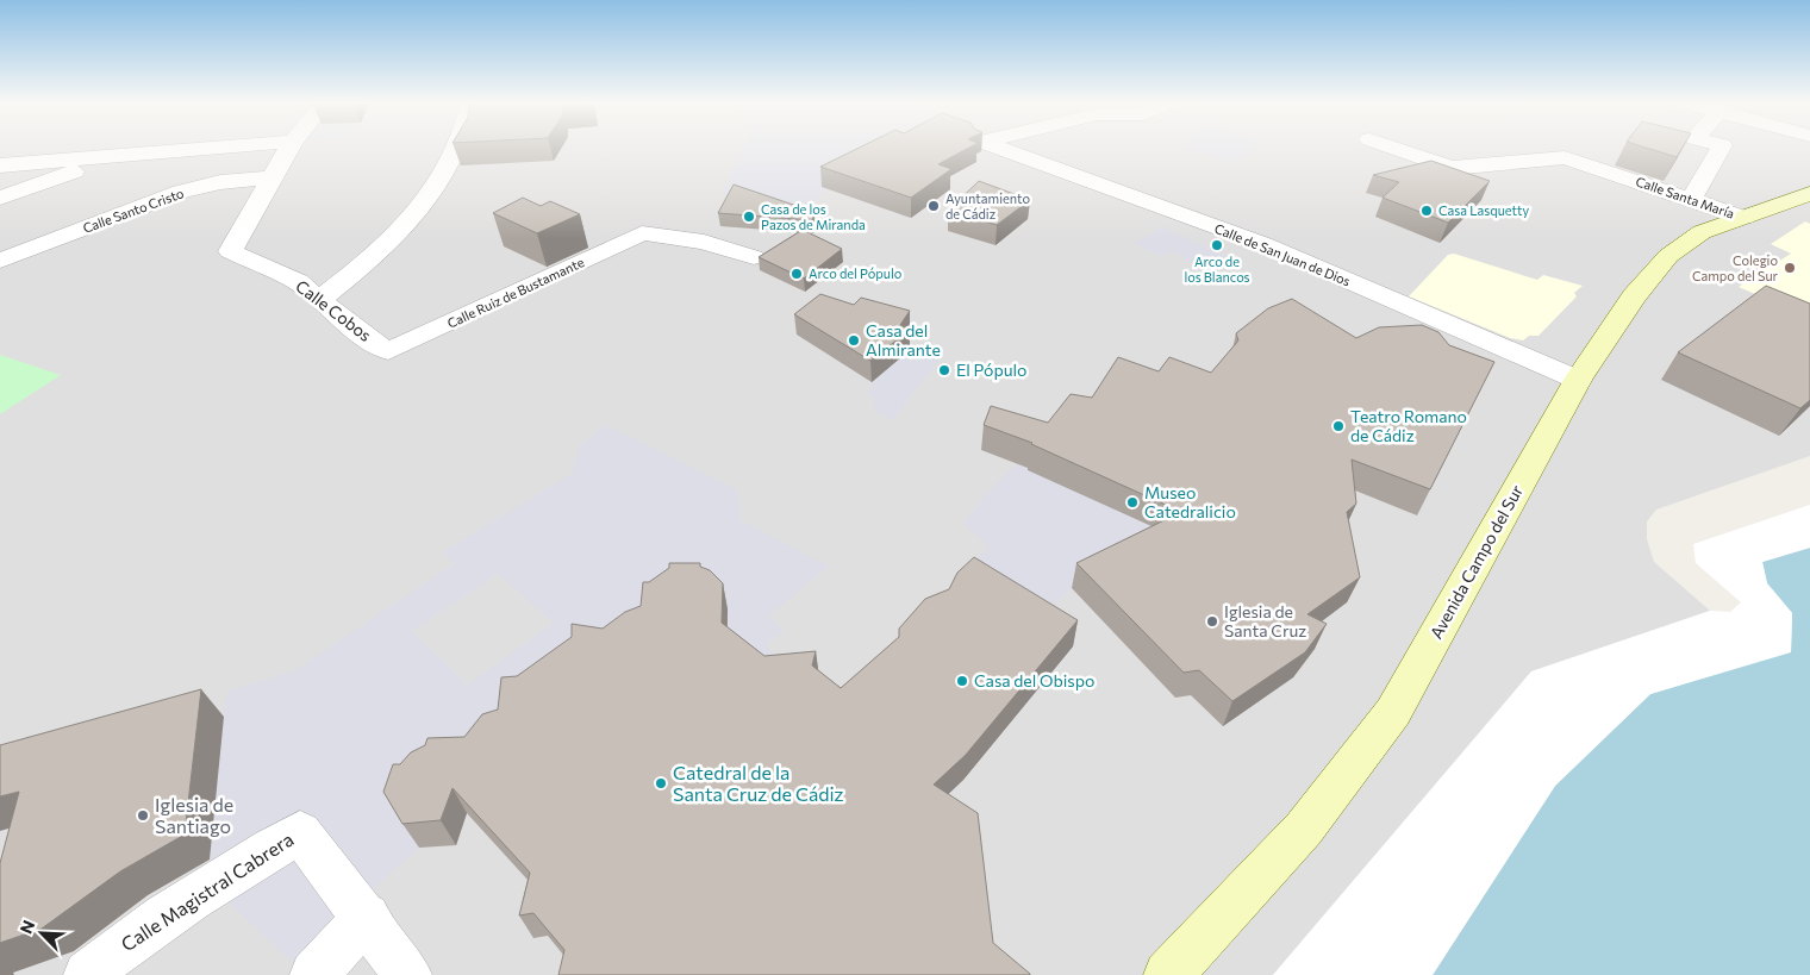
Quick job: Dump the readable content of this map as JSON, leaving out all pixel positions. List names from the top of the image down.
{
  "streets": {
    "street": [
      "Calle Santa María",
      "Calle Santo Cristo",
      "Calle de San Juan de Dios",
      "Calle Ruiz de Bustamante",
      "Calle Cobos",
      "Avenida Campo del Sur",
      "Calle Magistral Cabrera"
    ]
  },
  "crossings": [
    ["Calle Santa María", "Avenida Campo del Sur"],
    ["Calle Santo Cristo", "Calle Cobos"],
    ["Calle de San Juan de Dios", "Avenida Campo del Sur"],
    ["Calle Ruiz de Bustamante", "Calle Cobos"]
  ],
  "places": [
    "Ayuntamiento de Cádiz",
    "Casa Lasquetty",
    "Casa de los Pazos de Miranda",
    "Arco de los Blancos",
    "Colegio Campo del Sur",
    "Arco del Pópulo",
    "Casa del Almirante",
    "El Pópulo",
    "Teatro Romano de Cádiz",
    "Museo Catedralicio",
    "Iglesia de Santa Cruz",
    "Casa del Obispo",
    "Catedral de la Santa Cruz de Cádiz",
    "Iglesia de Santiago"
  ],
  "north": "top left"
}
